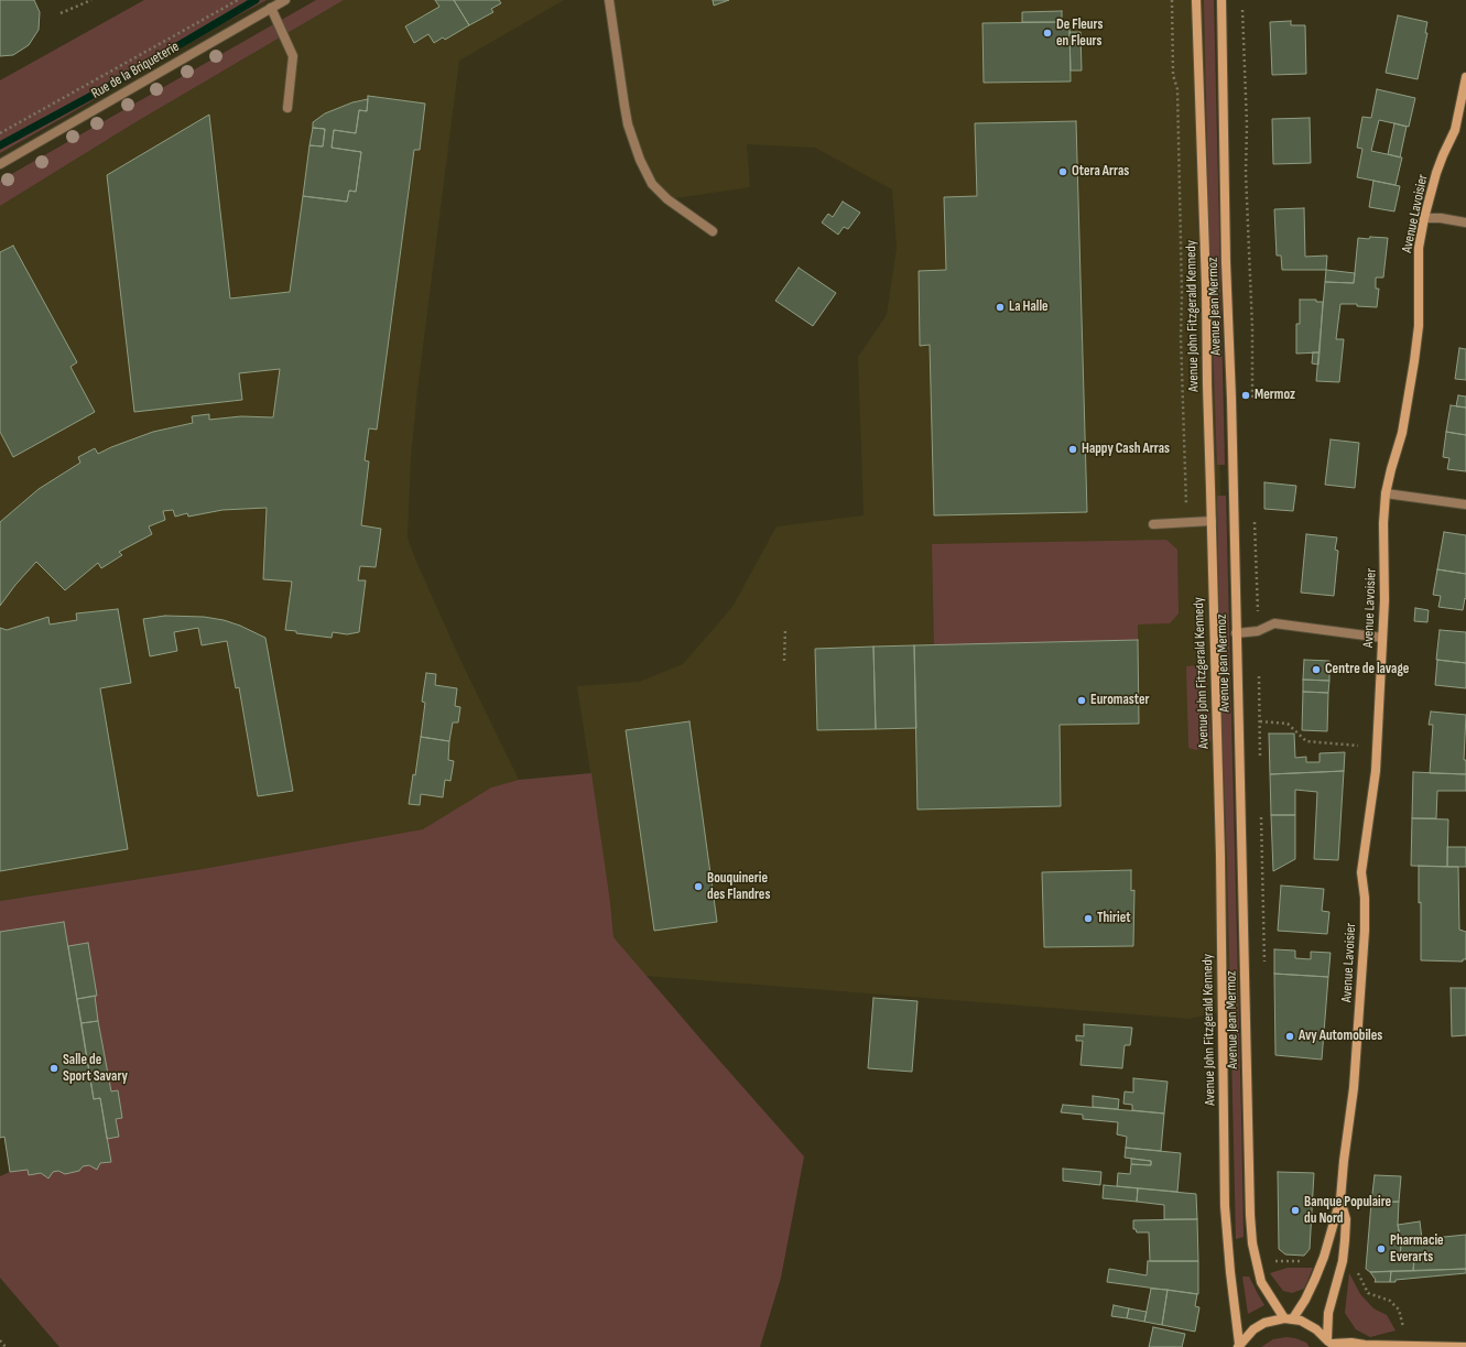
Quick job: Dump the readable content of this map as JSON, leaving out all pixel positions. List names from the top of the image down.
{
  "streets": {
    "main road": ["Avenue Lavoisier", "Avenue Jean Mermoz", "Avenue John Fitzgerald Kennedy"],
    "street": ["Rue de la Briqueterie"]
  },
  "places": [
    "De Fleurs en Fleurs",
    "Otera Arras",
    "La Halle",
    "Mermoz",
    "Happy Cash Arras",
    "Centre de lavage",
    "Euromaster",
    "Bouquinerie des Flandres",
    "Thiriet",
    "Avy Automobiles",
    "Salle de Sport Savary",
    "Banque Populaire du Nord",
    "Pharmacie Everarts"
  ]
}
